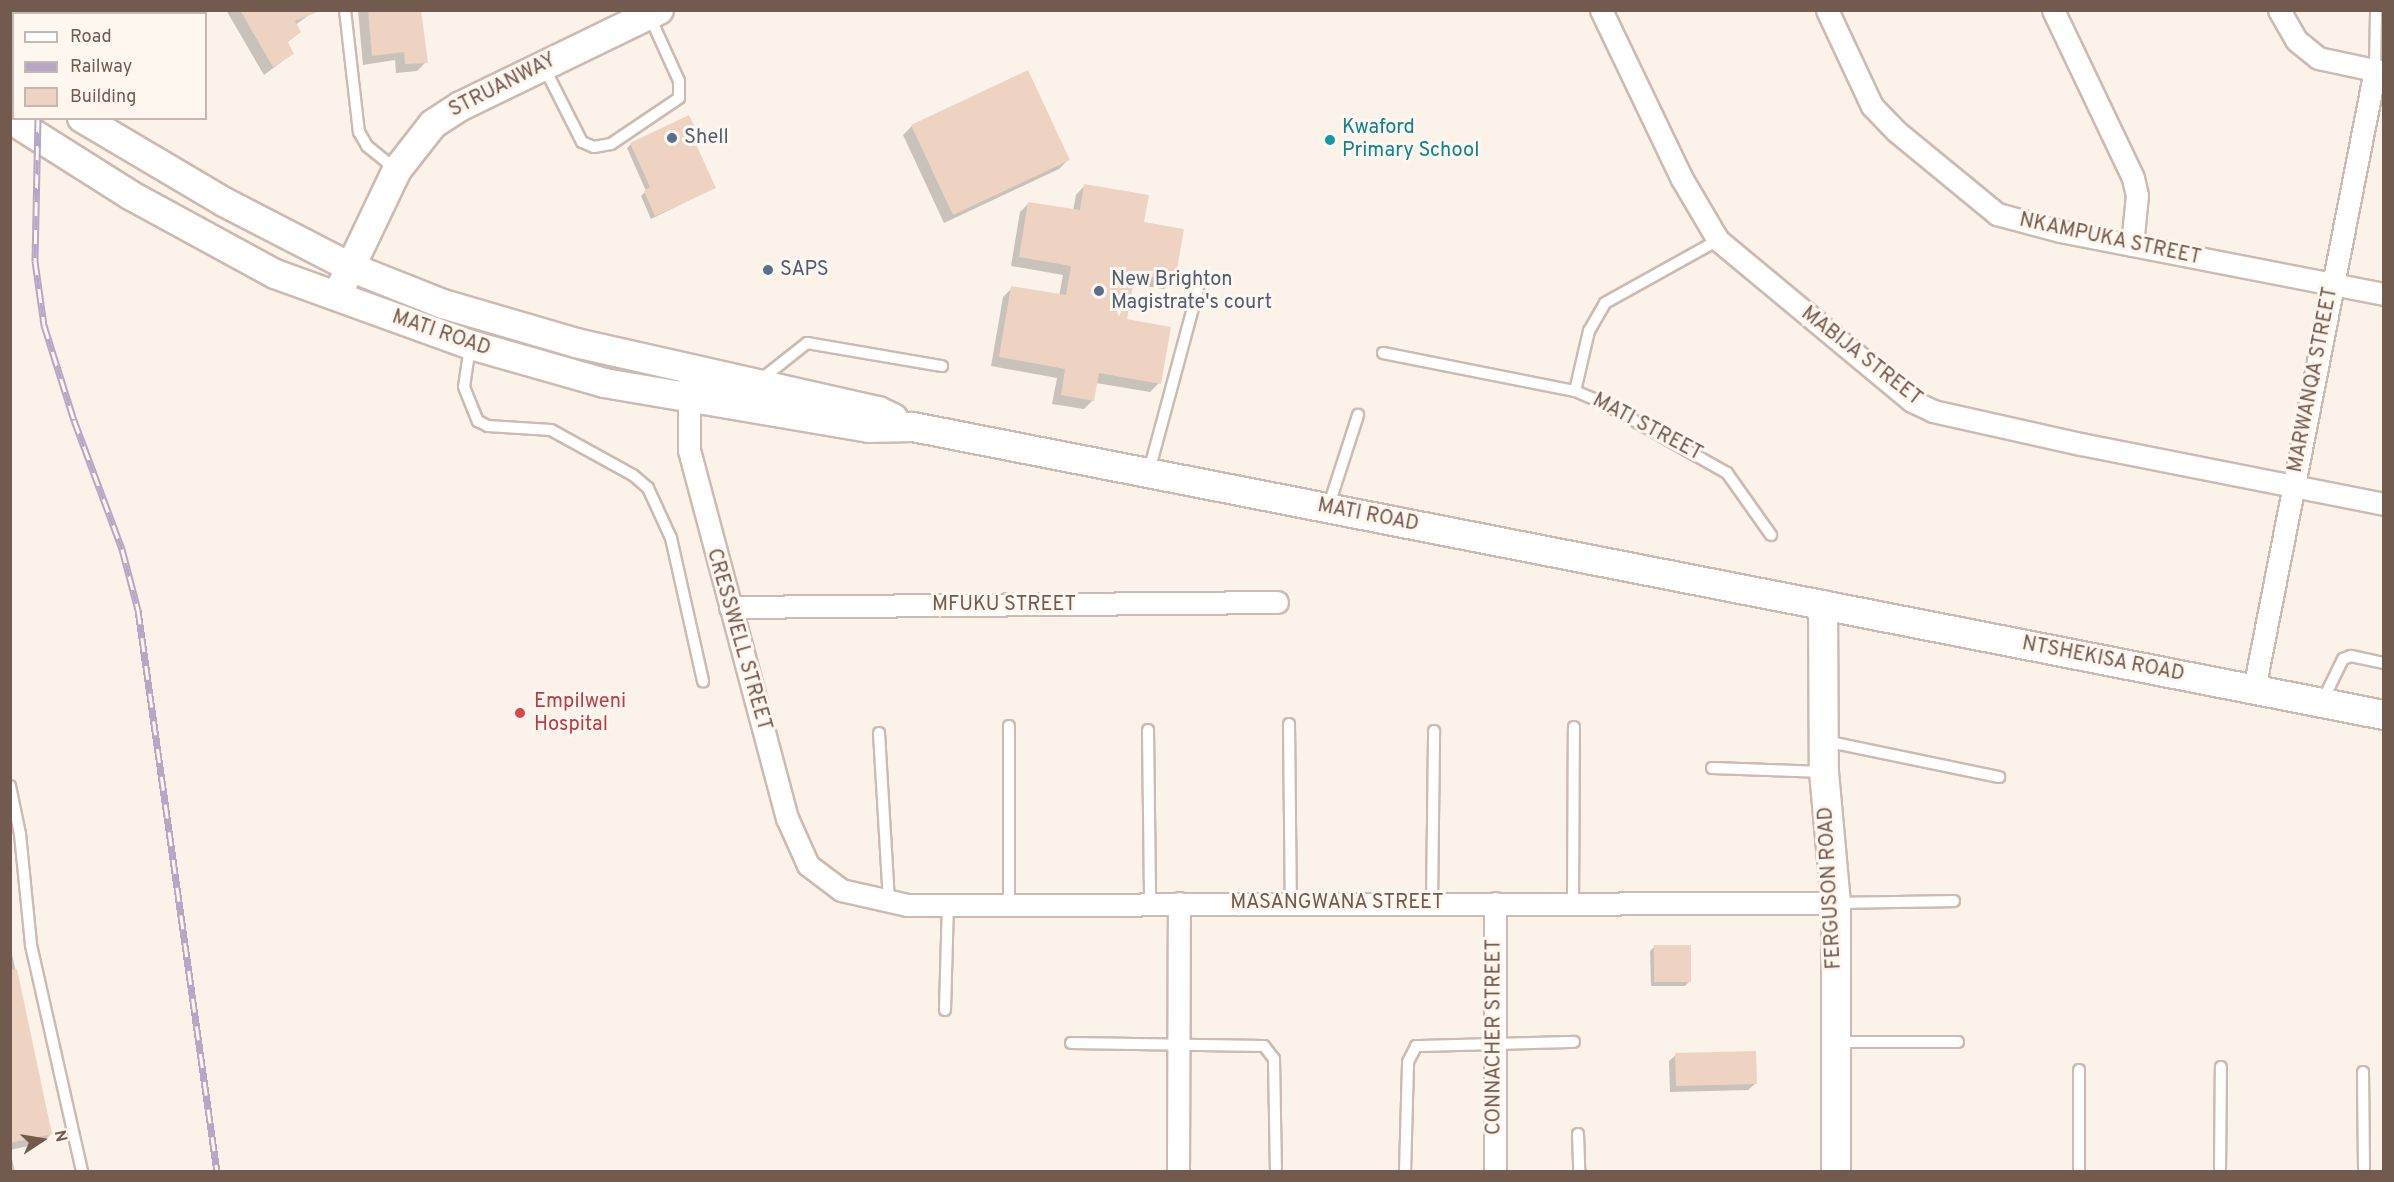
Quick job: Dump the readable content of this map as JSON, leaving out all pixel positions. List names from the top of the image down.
{
  "streets": {
    "street": [
      "STRUANWAY",
      "NKAMPUKA STREET",
      "MATI ROAD",
      "MABIJA STREET",
      "MARWANQA STREET",
      "MFUKU STREET",
      "CRESSWELL STREET",
      "NTSHEKISA ROAD",
      "FERGUSON ROAD",
      "MASANGWANA STREET",
      "CONNACHER STREET"
    ],
    "lane": ["MATI STREET"]
  },
  "crossings": [
    ["STRUANWAY", "MATI ROAD"],
    ["NKAMPUKA STREET", "MARWANQA STREET"],
    ["MATI ROAD", "CRESSWELL STREET"],
    ["MATI ROAD", "NTSHEKISA ROAD"],
    ["MATI ROAD", "FERGUSON ROAD"],
    ["MABIJA STREET", "MARWANQA STREET"],
    ["MARWANQA STREET", "NTSHEKISA ROAD"],
    ["MFUKU STREET", "CRESSWELL STREET"],
    ["CRESSWELL STREET", "MASANGWANA STREET"],
    ["NTSHEKISA ROAD", "FERGUSON ROAD"],
    ["FERGUSON ROAD", "MASANGWANA STREET"],
    ["MASANGWANA STREET", "CONNACHER STREET"]
  ],
  "places": [
    "Shell",
    "Kwaford Primary School",
    "SAPS",
    "New Brighton Magistrate's court",
    "Empilweni Hospital"
  ],
  "legend": ["Road", "Railway", "Building"],
  "north": "right"
}
